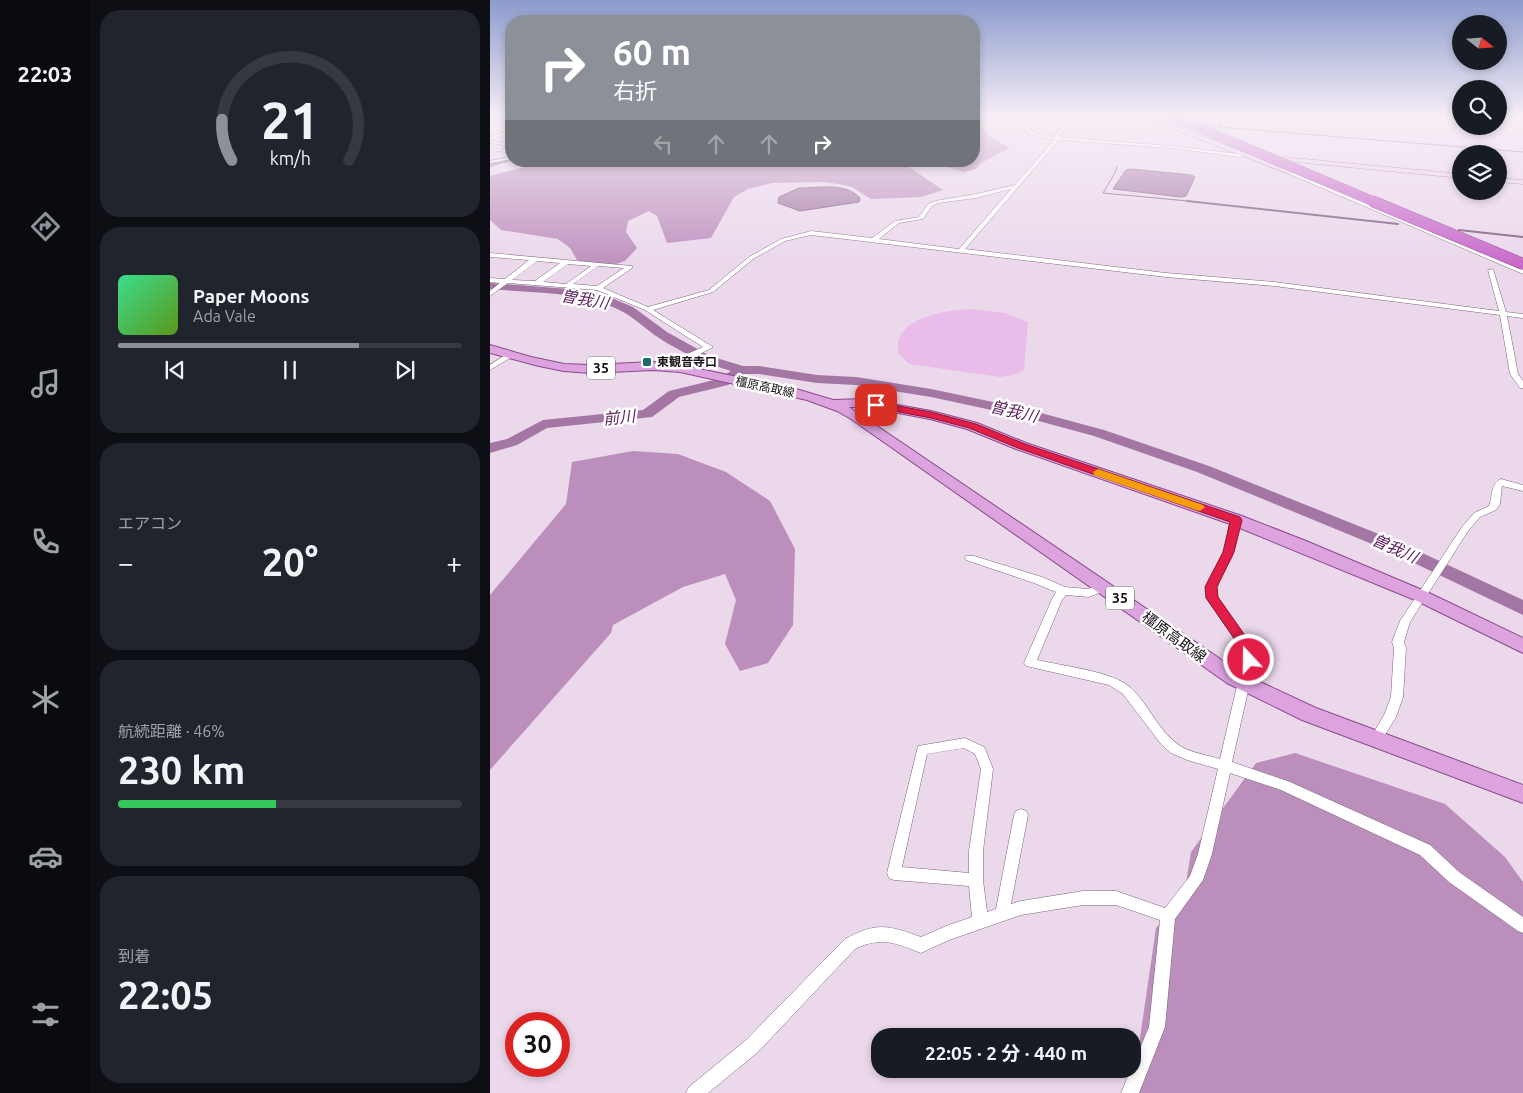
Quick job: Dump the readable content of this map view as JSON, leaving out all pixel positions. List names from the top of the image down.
{
  "streets": {
    "main road": ["35", "橿原高取線"]
  },
  "water": ["曽我川", "前川"],
  "places": {
    "transit": ["東観音寺口"]
  },
  "north": "right",
  "page": {
    "tabs": "22:03",
    "turn": ["60 m", "右折"],
    "song": ["Paper Moons", "Ada Vale"],
    "tile": [
      "エアコン",
      ["航続距離 · 46%", "230 km"],
      ["到着", "22:05"]
    ],
    "heat": ["−", "20°", "+"],
    "limit": "30",
    "trip": "22:05 · 2 分 · 440 m",
    "gauge": ["21", "km/h"]
  }
}
